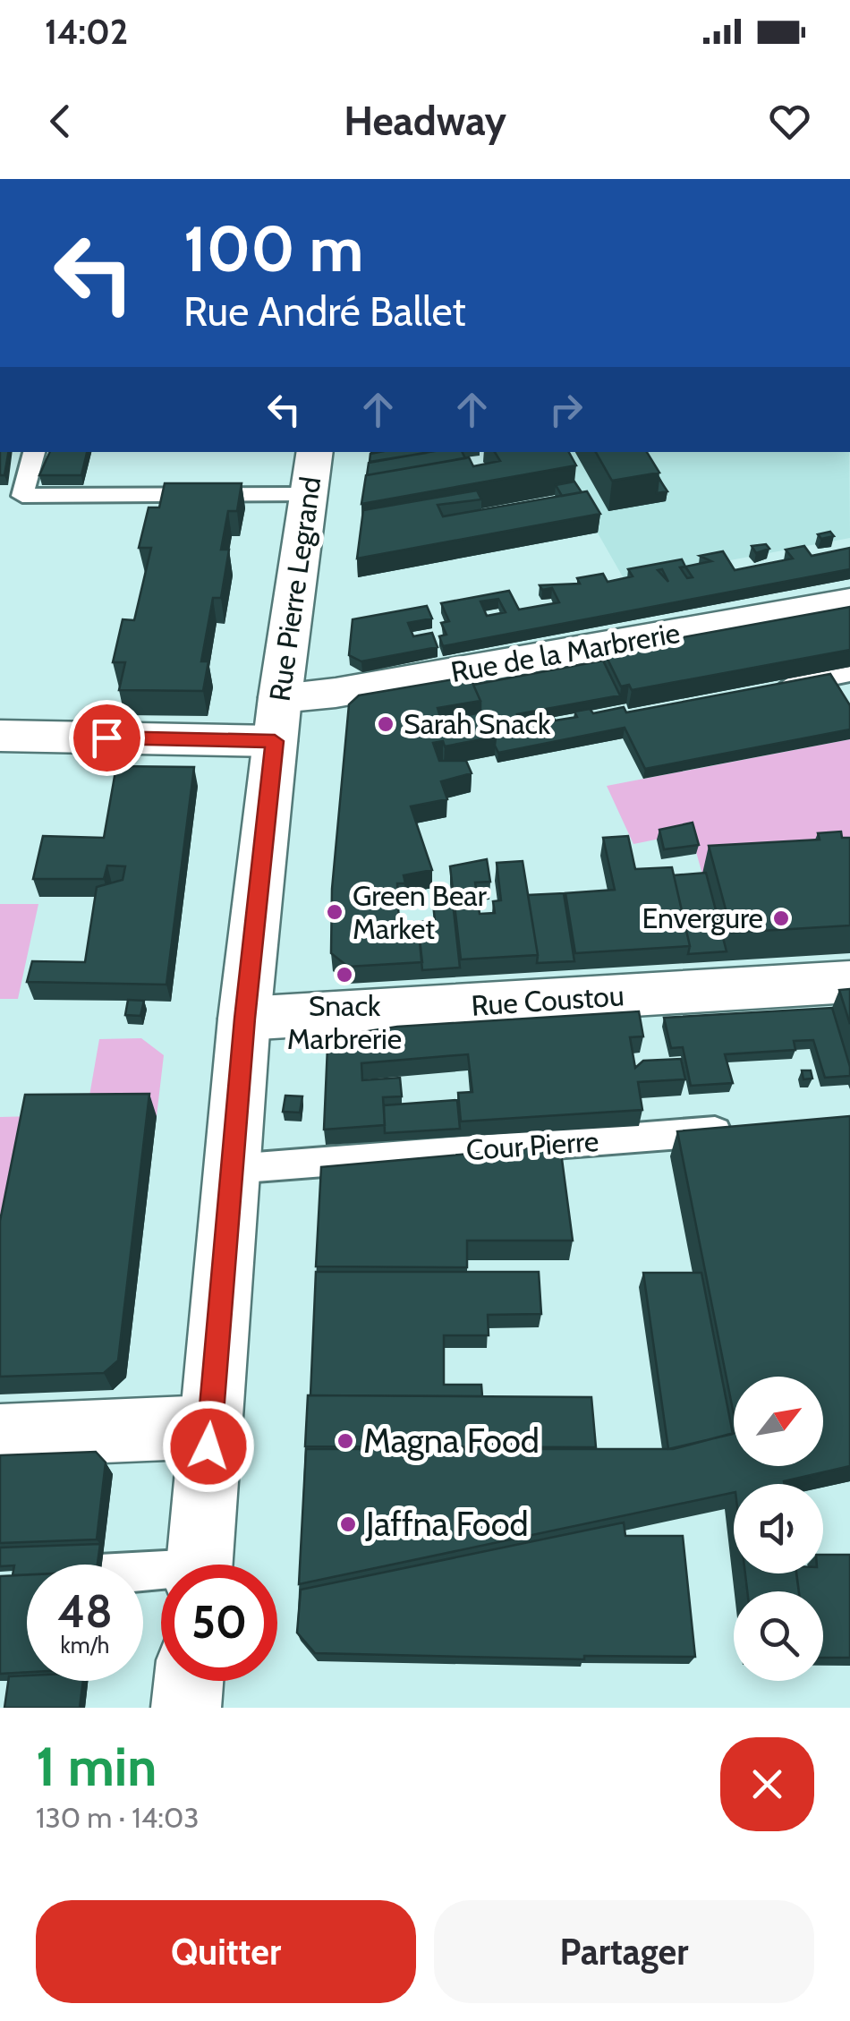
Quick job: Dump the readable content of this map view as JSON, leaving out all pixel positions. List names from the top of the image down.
{
  "streets": {
    "street": ["Rue Pierre Legrand", "Rue de la Marbrerie", "Rue Coustou"],
    "lane": ["Cour Pierre"]
  },
  "crossings": [
    ["Rue Pierre Legrand", "Rue de la Marbrerie"],
    ["Rue Pierre Legrand", "Rue Coustou"],
    ["Rue Pierre Legrand", "Cour Pierre"]
  ],
  "places": [
    "Sarah Snack",
    "Green Bear Market",
    "Envergure",
    "Snack Marbrerie",
    "Magna Food",
    "Jaffna Food"
  ],
  "north": "top right",
  "page": {
    "status": "14:02",
    "header": "Headway",
    "turn": ["100 m", "Rue André Ballet"],
    "speed": "48 km/h",
    "limit": "50",
    "heading": ["1 min", "130 m · 14:03"],
    "buttons": ["Quitter", "Partager"]
  }
}
